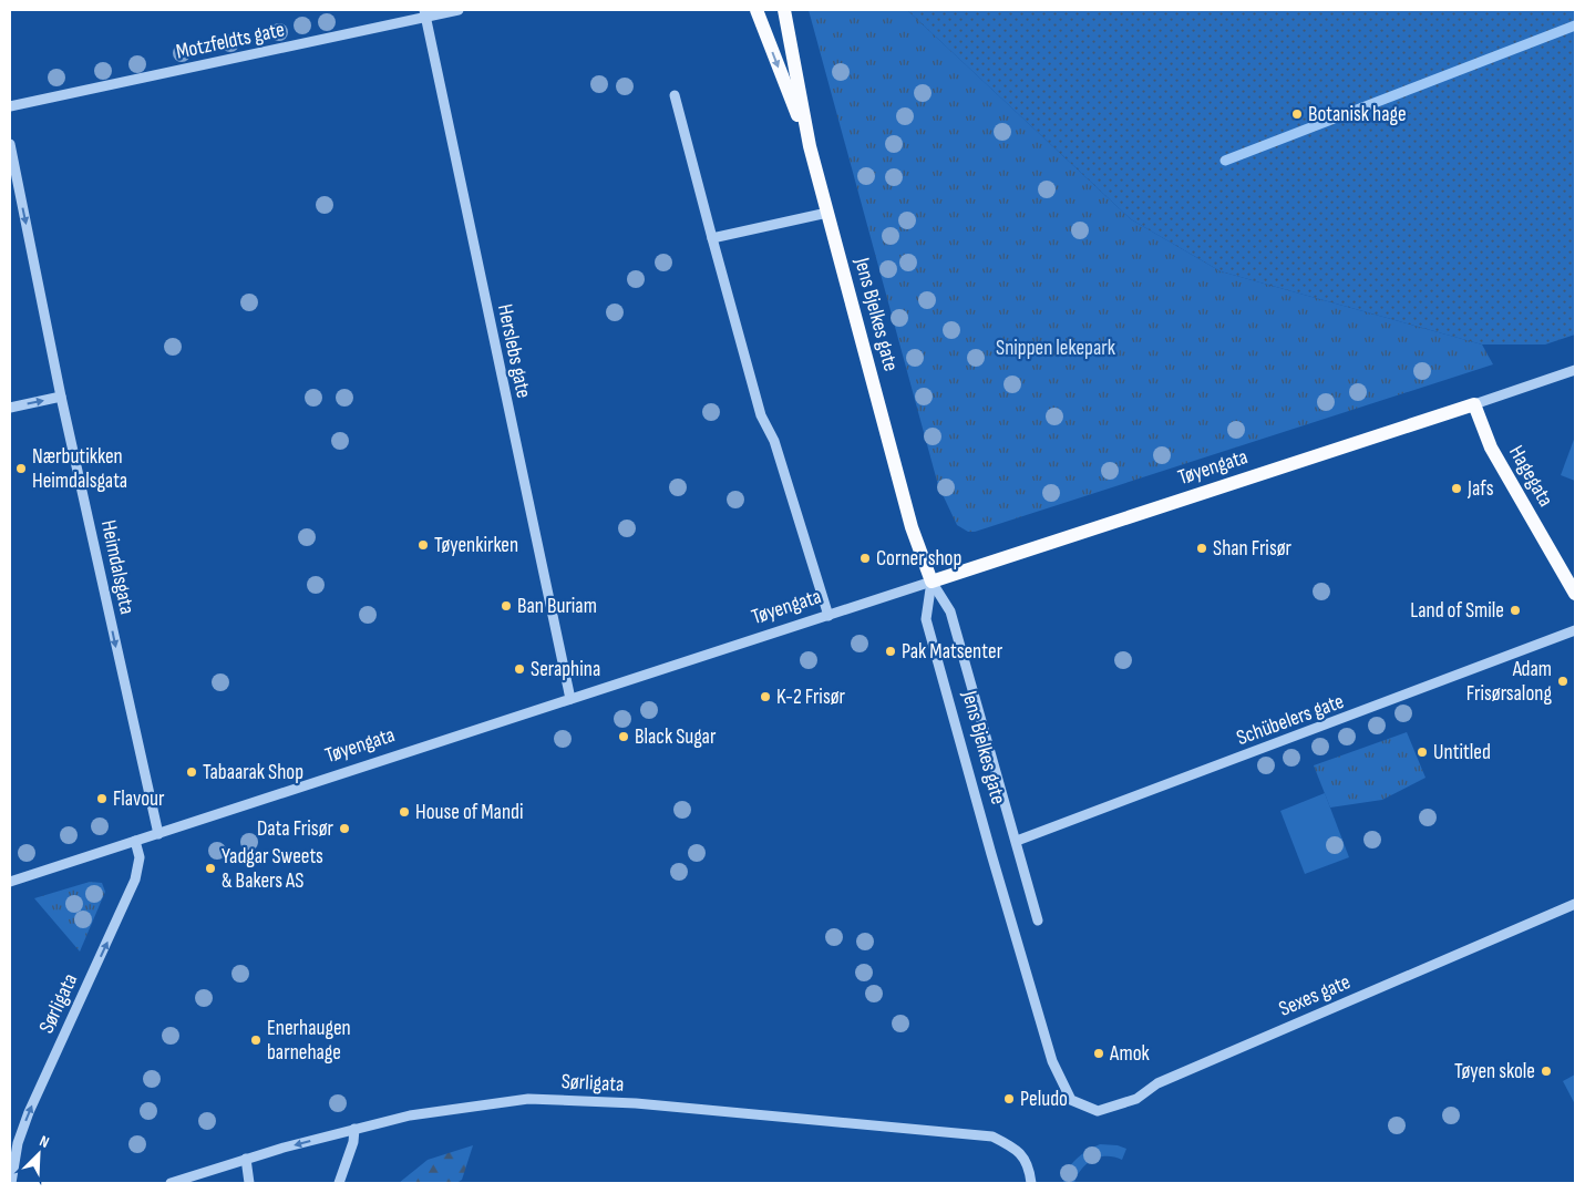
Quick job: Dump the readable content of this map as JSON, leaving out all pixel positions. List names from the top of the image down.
{
  "streets": {
    "main road": ["Jens Bjelkes gate", "Tøyengata", "Hagegata"],
    "street": [
      "Motzfeldts gate",
      "Herslebs gate",
      "Heimdalsgata",
      "Schübelers gate",
      "Sexes gate",
      "Sørligata"
    ]
  },
  "crossings": [
    ["Motzfeldts gate", "Herslebs gate"],
    ["Jens Bjelkes gate", "Tøyengata"],
    ["Jens Bjelkes gate", "Sexes gate"],
    ["Herslebs gate", "Tøyengata"],
    ["Tøyengata", "Hagegata"],
    ["Tøyengata", "Heimdalsgata"],
    ["Tøyengata", "Sørligata"]
  ],
  "one_way": ["Heimdalsgata"],
  "parks": ["Snippen lekepark"],
  "places": [
    "Botanisk hage",
    "Nærbutikken Heimdalsgata",
    "Jafs",
    "Tøyenkirken",
    "Shan Frisør",
    "Corner shop",
    "Ban Buriam",
    "Land of Smile",
    "Pak Matsenter",
    "Seraphina",
    "Adam Frisørsalong",
    "K-2 Frisør",
    "Black Sugar",
    "Untitled",
    "Tabaarak Shop",
    "Flavour",
    "House of Mandi",
    "Data Frisør",
    "Yadgar Sweets & Bakers AS",
    "Enerhaugen barnehage",
    "Amok",
    "Tøyen skole",
    "Peludo"
  ],
  "north": "top right"
}
